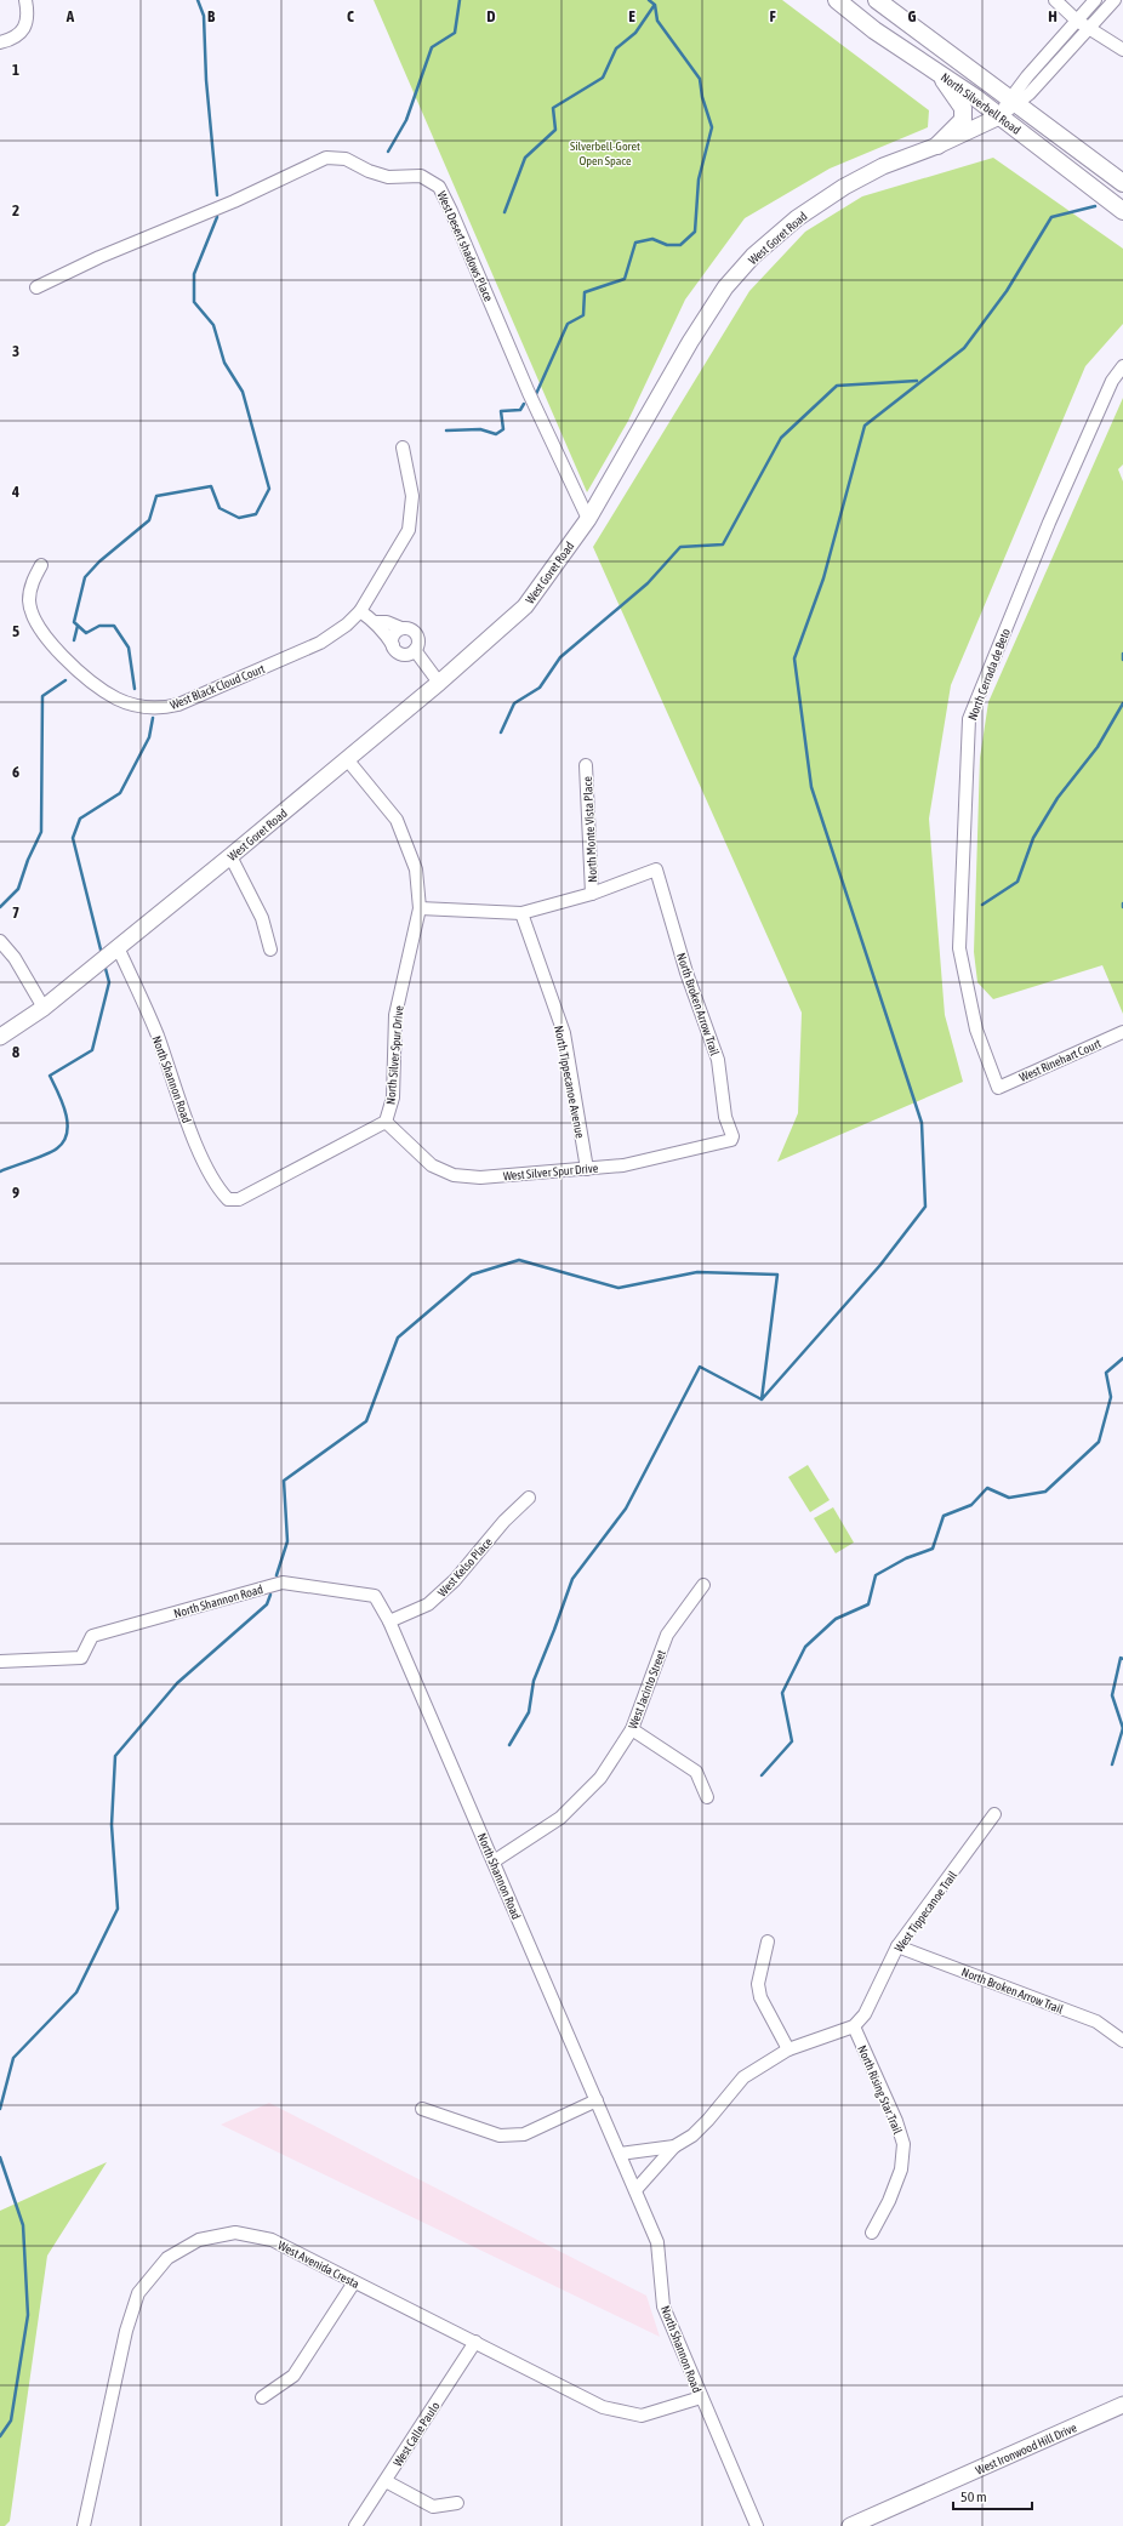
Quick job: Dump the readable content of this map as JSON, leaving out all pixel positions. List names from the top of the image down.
{
  "streets": {
    "main road": ["North Silverbell Road"],
    "street": [
      "West Goret Road",
      "West Desert shadows Place",
      "North Cerrada de Beto",
      "West Black Cloud Court",
      "North Monte Vista Place",
      "North Broken Arrow Trail",
      "North Silver Spur Drive",
      "West Rinehart Court",
      "North Shannon Road",
      "North Tippecanoe Avenue",
      "West Silver Spur Drive",
      "West Kelso Place",
      "West Jacinto Street",
      "West Tippecanoe Trail",
      "North Rising Star Trail",
      "West Avenida Cresta",
      "West Calle Paulo",
      "West Ironwood Hill Drive"
    ]
  },
  "crossings": [
    ["North Silverbell Road", "West Goret Road"],
    ["West Goret Road", "West Desert shadows Place"],
    ["West Goret Road", "North Silver Spur Drive"],
    ["West Goret Road", "North Shannon Road"],
    ["North Cerrada de Beto", "West Rinehart Court"],
    ["North Monte Vista Place", "North Broken Arrow Trail"],
    ["North Broken Arrow Trail", "West Silver Spur Drive"],
    ["North Broken Arrow Trail", "West Tippecanoe Trail"],
    ["North Silver Spur Drive", "North Shannon Road"],
    ["North Silver Spur Drive", "West Silver Spur Drive"],
    ["North Shannon Road", "West Kelso Place"],
    ["North Shannon Road", "West Jacinto Street"],
    ["North Shannon Road", "West Avenida Cresta"],
    ["North Tippecanoe Avenue", "West Silver Spur Drive"],
    ["West Tippecanoe Trail", "North Rising Star Trail"],
    ["West Avenida Cresta", "West Calle Paulo"]
  ],
  "parks": ["Silverbell-Goret Open Space"],
  "scale_bar": "50 m",
  "grid": {
    "columns": [
      "A",
      "B",
      "C",
      "D",
      "E",
      "F",
      "G",
      "H"
    ],
    "rows": [
      "1",
      "2",
      "3",
      "4",
      "5",
      "6",
      "7",
      "8",
      "9"
    ]
  }
}
